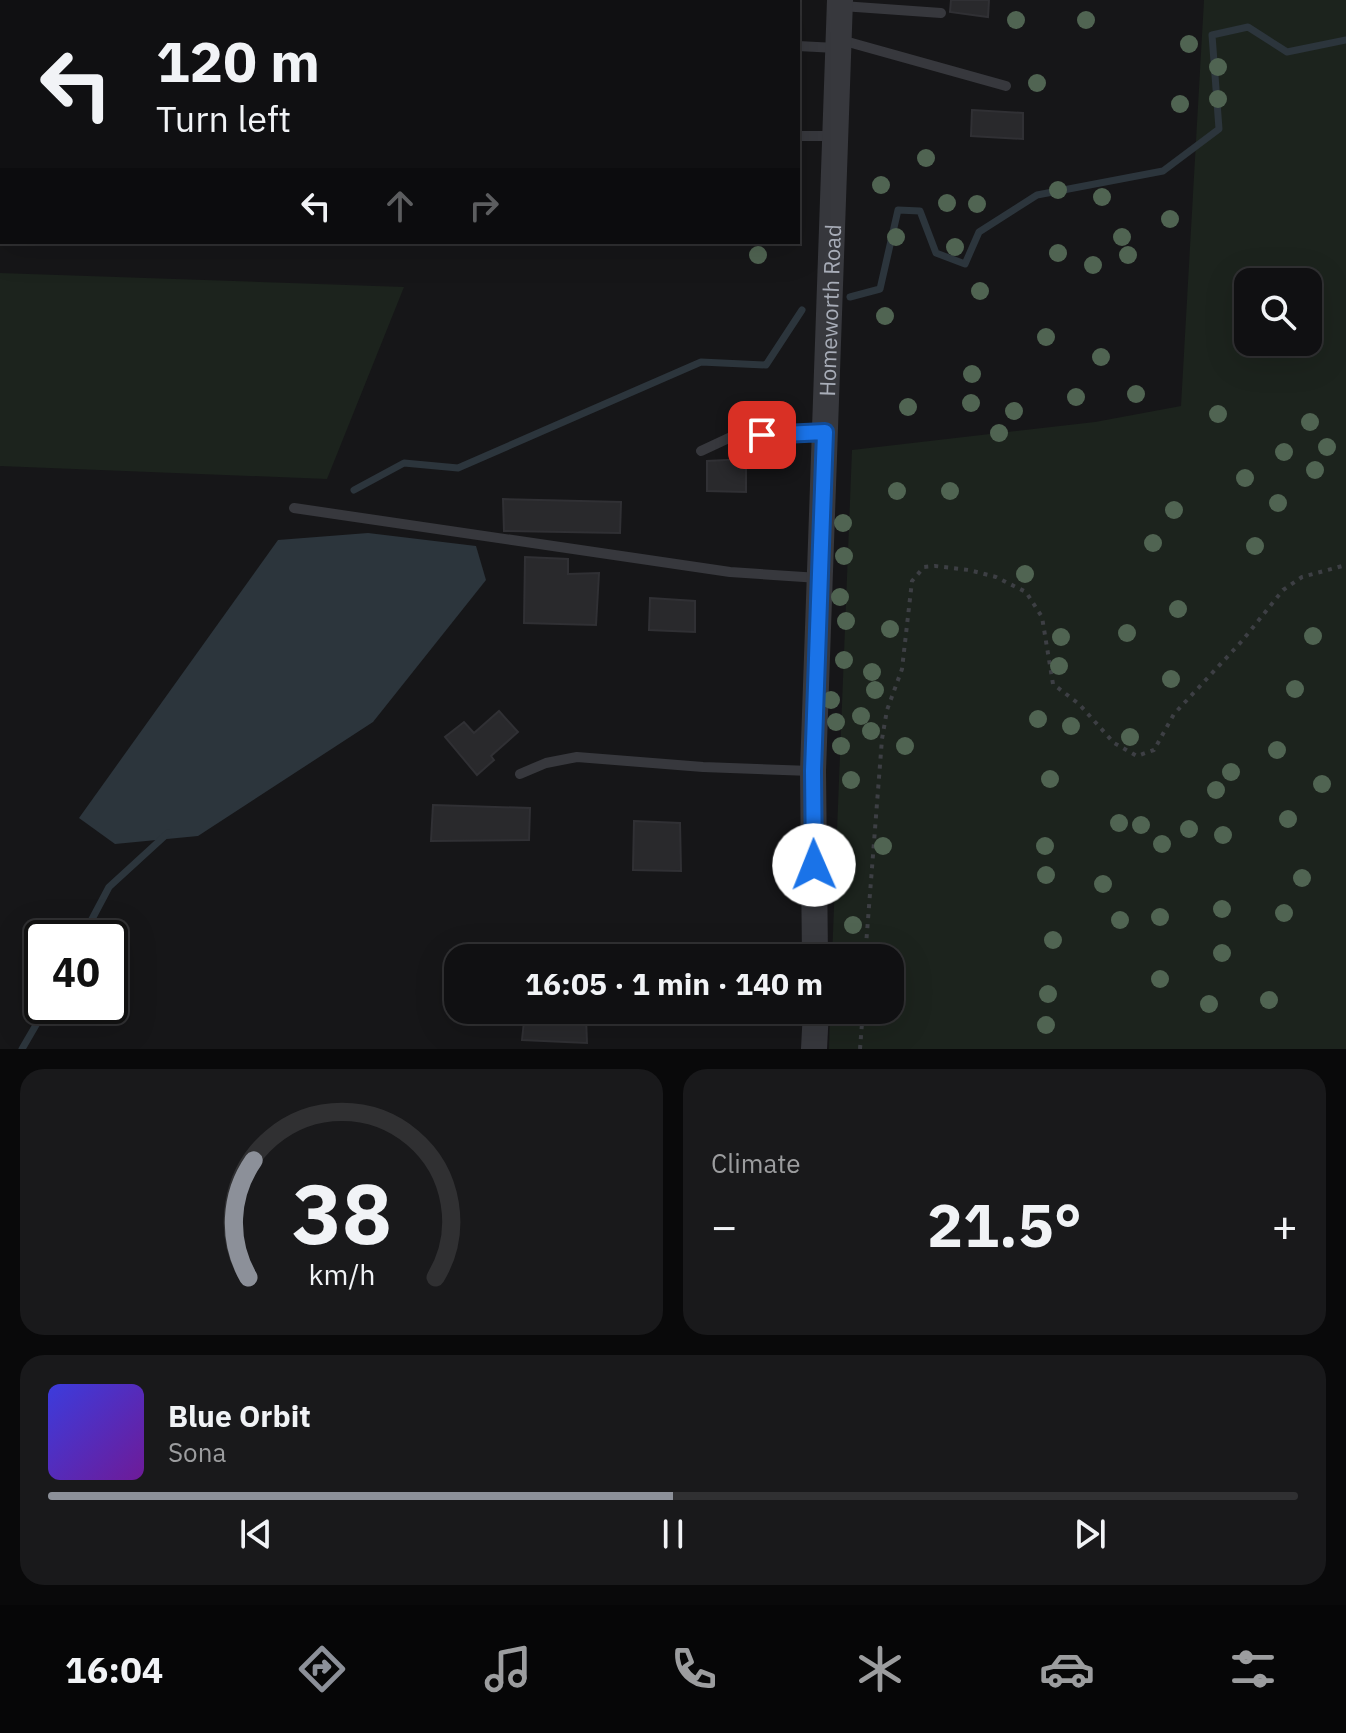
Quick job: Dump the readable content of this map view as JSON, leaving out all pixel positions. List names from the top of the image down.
{
  "streets": {
    "street": ["Homeworth Road"]
  },
  "page": {
    "turn": ["120 m", "Turn left"],
    "limit": "40",
    "trip": "16:05 · 1 min · 140 m",
    "tile": "Climate",
    "heat": ["−", "21.5°", "+"],
    "song": ["Blue Orbit", "Sona"],
    "tabs": "16:04",
    "gauge": ["38", "km/h"]
  }
}
